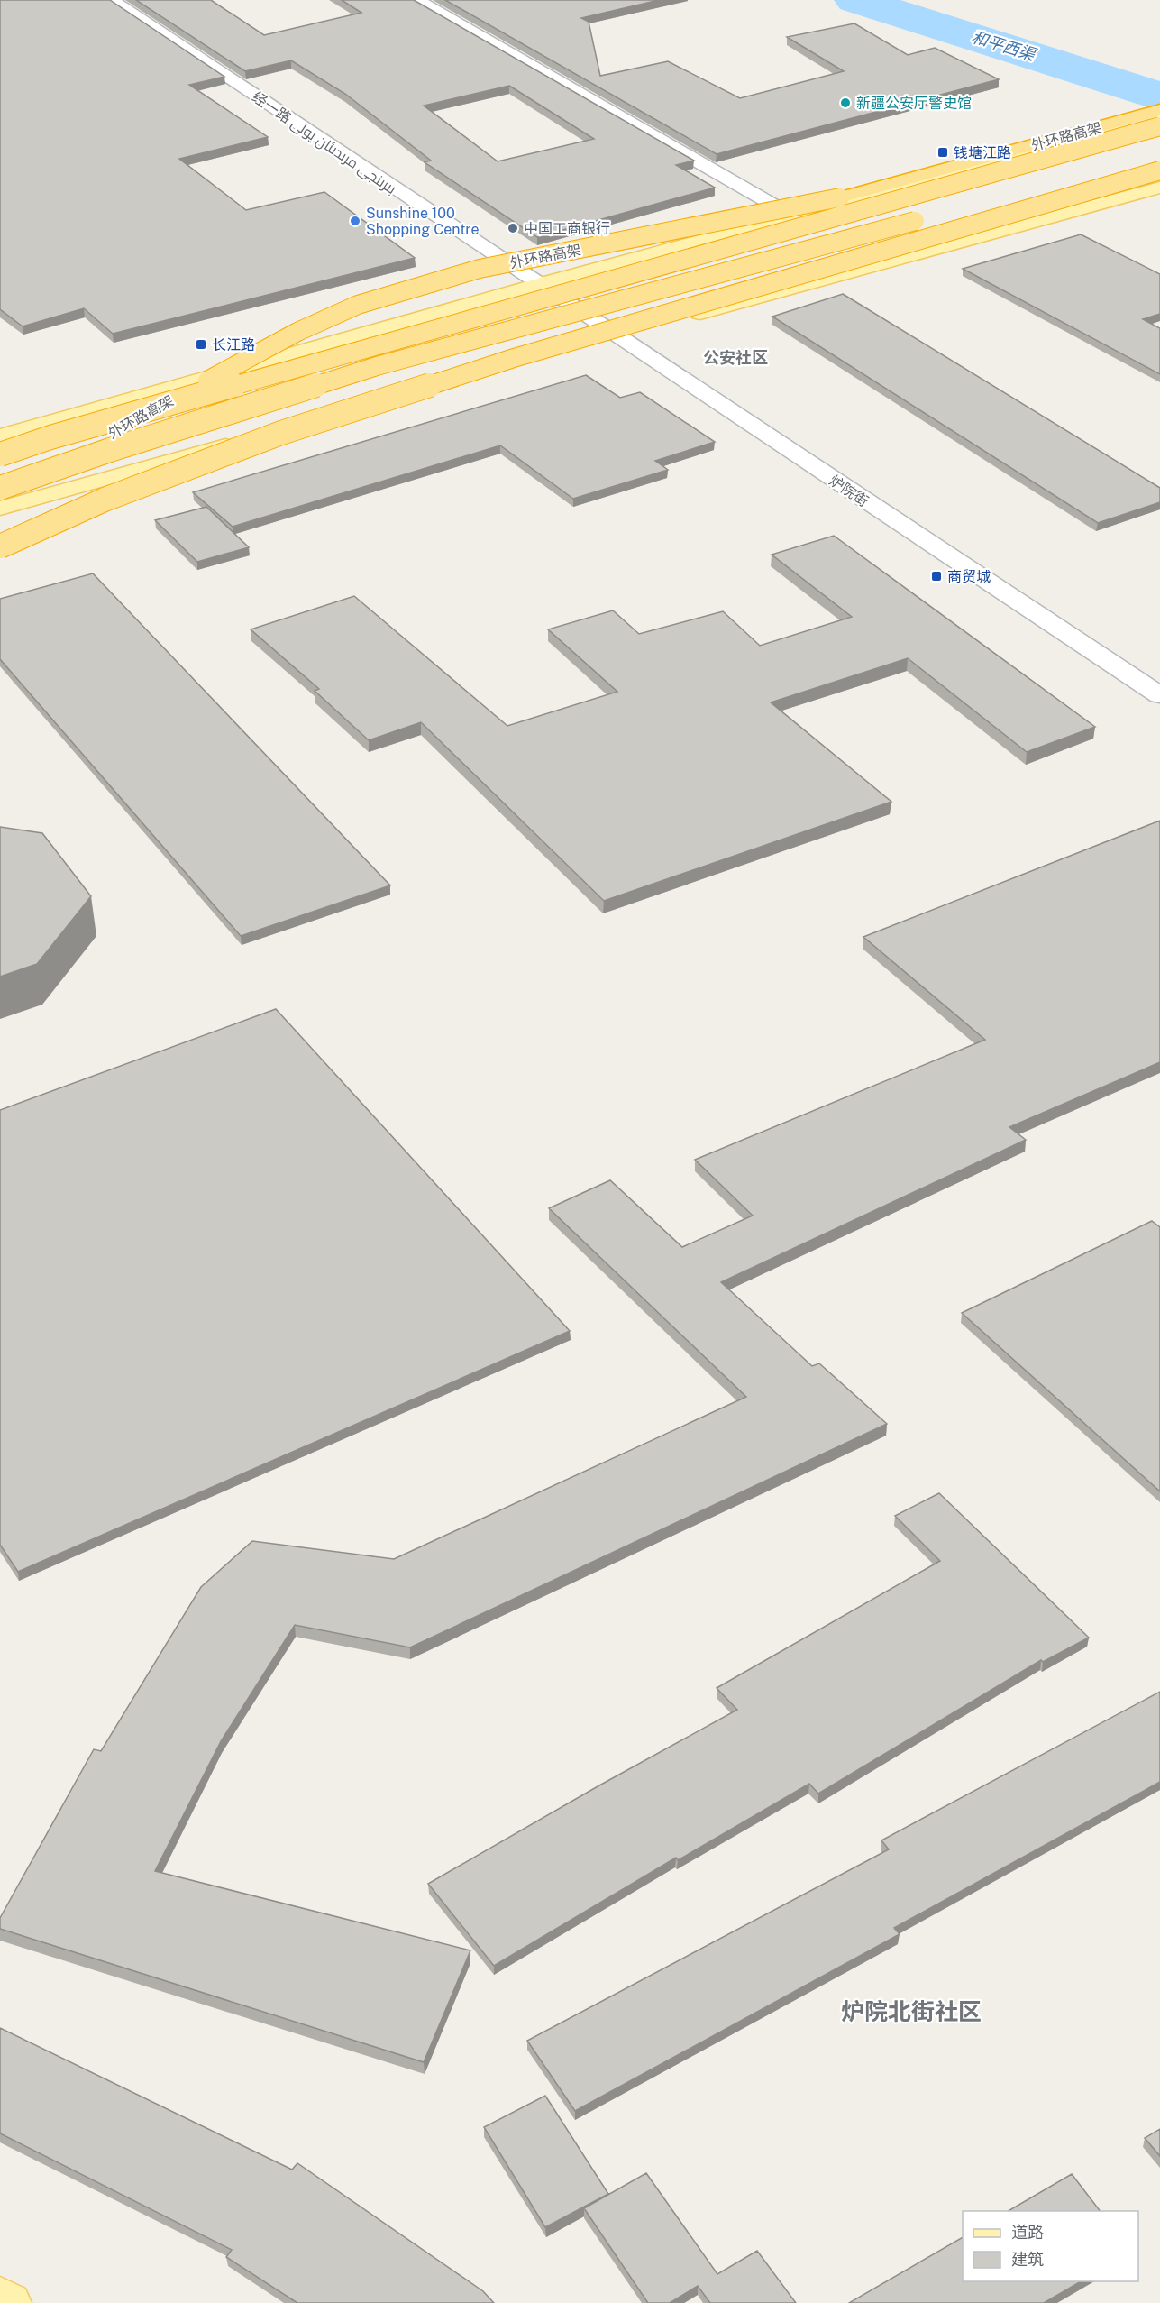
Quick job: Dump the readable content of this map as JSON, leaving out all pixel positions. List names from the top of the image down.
{
  "streets": {
    "highway": ["外环路高架"],
    "street": ["经一路 بىرىنجى مرىدىئان يولى", "炉院街"]
  },
  "crossings": [
    ["经一路 بىرىنجى مرىدىئان يولى", "炉院街"]
  ],
  "districts": ["公安社区", "炉院北街社区"],
  "water": ["和平西渠"],
  "places": {
    "other": ["新疆公安厅警史馆", "Sunshine 100 Shopping Centre", "中国工商银行"],
    "transit": ["钱塘江路", "长江路", "商贸城"]
  },
  "legend": ["道路", "建筑"]
}
